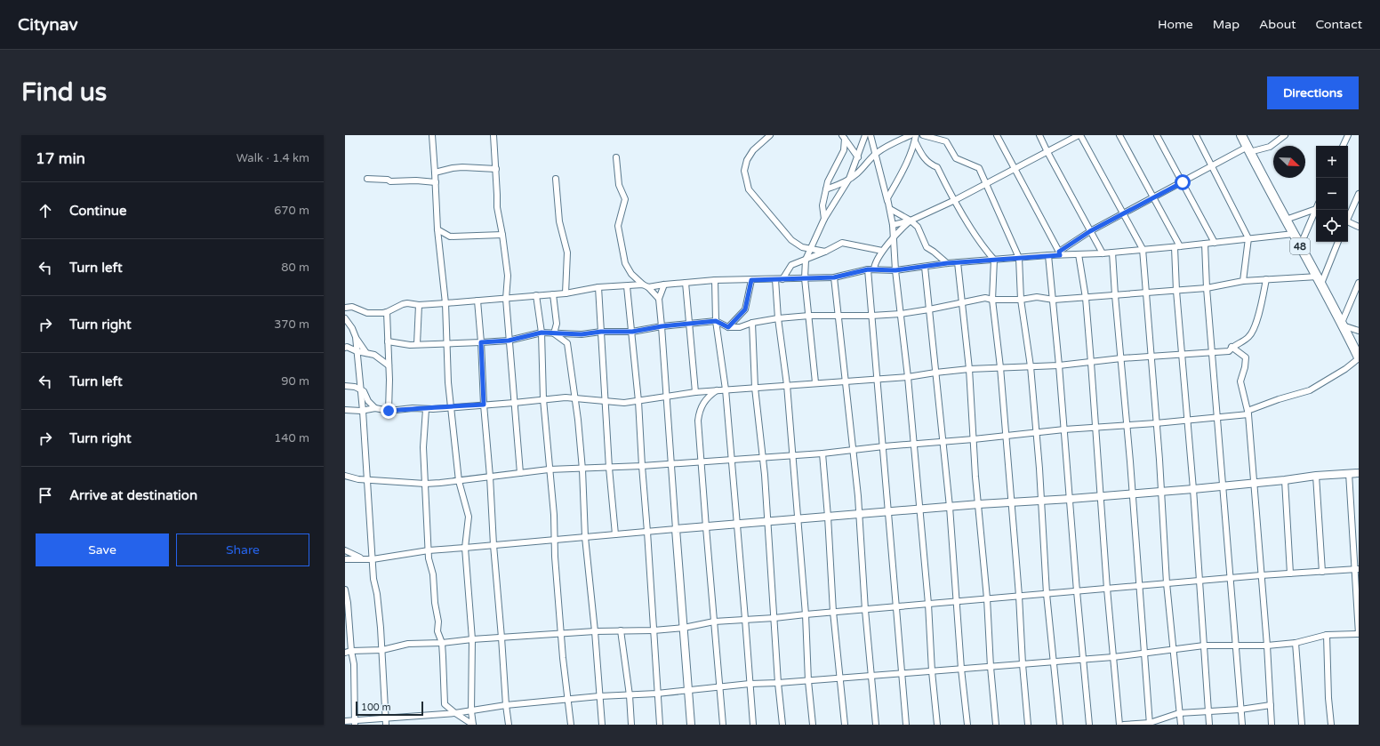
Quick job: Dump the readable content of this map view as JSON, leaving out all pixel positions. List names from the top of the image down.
{
  "streets": {
    "main road": ["48"]
  },
  "scale_bar": "100 m",
  "north": "bottom right",
  "page": {
    "header": "Citynav",
    "nav": [
      "Home",
      "Map",
      "About",
      "Contact"
    ],
    "buttons": [
      "Directions",
      ["Save", "Share"]
    ],
    "title": "Find us",
    "heading": ["17 min", "Walk · 1.4 km"],
    "map_buttons": ["+", "−"],
    "list": [
      ["Continue", "670 m"],
      ["Turn left", "80 m"],
      ["Turn right", "370 m"],
      ["Turn left", "90 m"],
      ["Turn right", "140 m"],
      "Arrive at destination"
    ],
    "scale": "100 m"
  }
}
